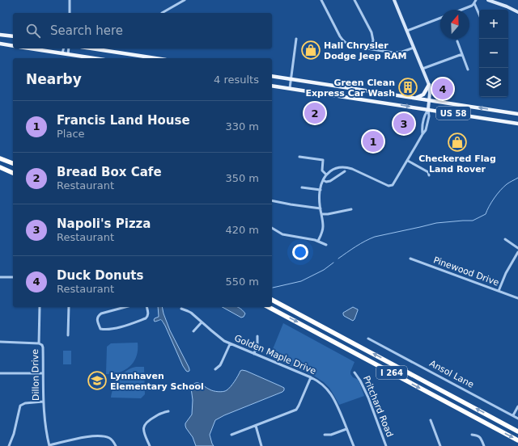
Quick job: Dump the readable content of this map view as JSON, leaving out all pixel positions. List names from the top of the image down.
{
  "streets": {
    "highway": ["I 264"],
    "main road": ["US 58"],
    "street": [
      "Pinewood Drive",
      "Golden Maple Drive",
      "Ansol Lane",
      "Dillon Drive",
      "Pritchard Road"
    ]
  },
  "places": {
    "shop": ["Hall Chrysler Dodge Jeep RAM", "Checkered Flag Land Rover"],
    "building": ["Green Clean Express Car Wash"],
    "school or university": ["Lynnhaven Elementary School"]
  },
  "north": "top",
  "page": {
    "map_buttons": ["+", "−"],
    "search": "Search here",
    "heading": ["Nearby", "4 results"],
    "pins": [
      "4",
      "2",
      "3",
      "1"
    ],
    "list": [
      {
        "mark": "1",
        "name": "Francis Land House",
        "note": "Place",
        "value": "330 m"
      },
      {
        "mark": "2",
        "name": "Bread Box Cafe",
        "note": "Restaurant",
        "value": "350 m"
      },
      {
        "mark": "3",
        "name": "Napoli's Pizza",
        "note": "Restaurant",
        "value": "420 m"
      },
      {
        "mark": "4",
        "name": "Duck Donuts",
        "note": "Restaurant",
        "value": "550 m"
      }
    ]
  }
}
